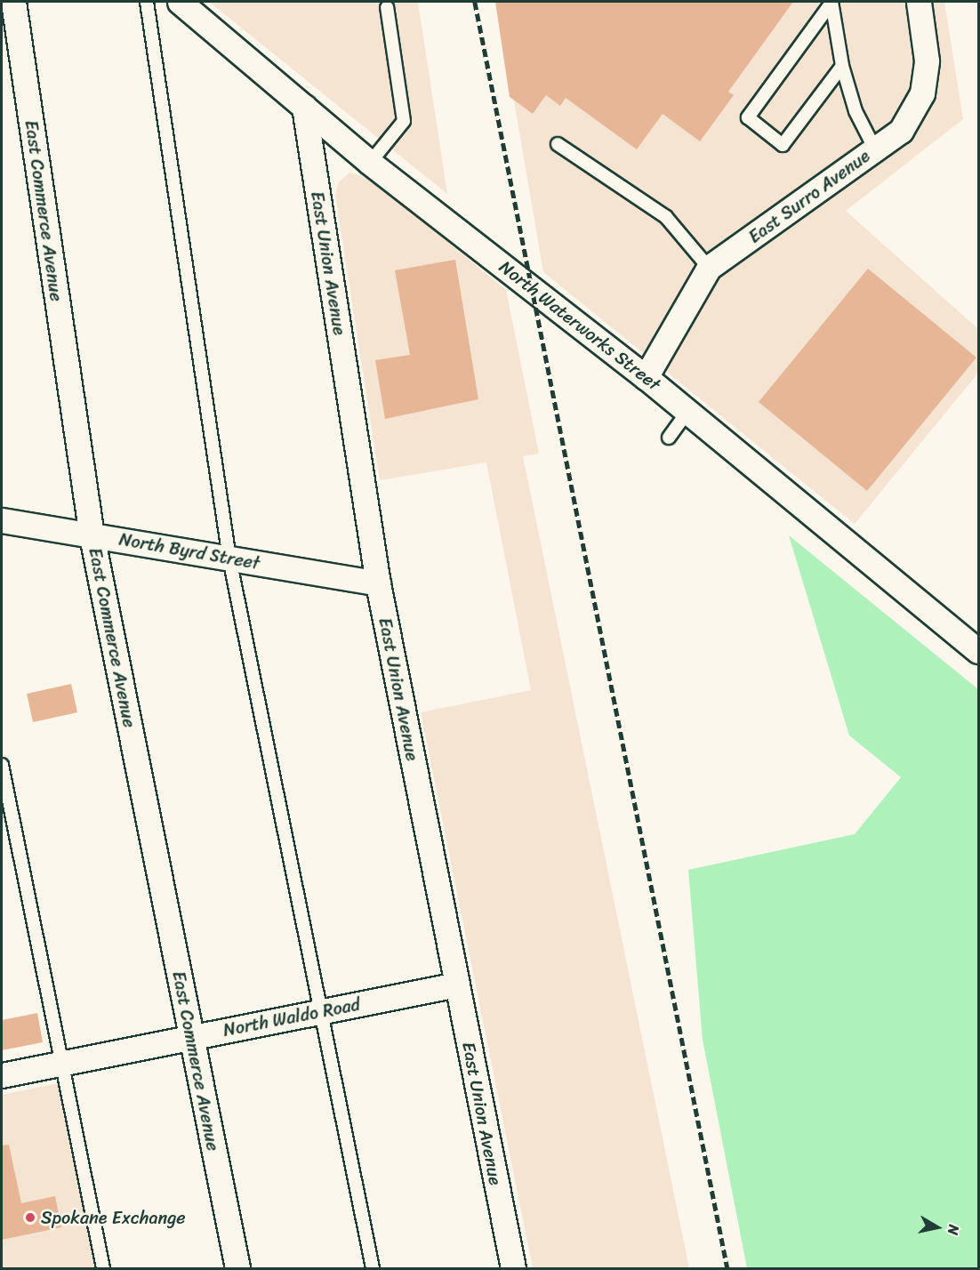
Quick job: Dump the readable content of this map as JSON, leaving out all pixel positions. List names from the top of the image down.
{
  "streets": {
    "street": [
      "East Surro Avenue",
      "East Commerce Avenue",
      "East Union Avenue",
      "North Waterworks Street",
      "North Byrd Street",
      "North Waldo Road"
    ]
  },
  "crossings": [
    ["East Surro Avenue", "North Waterworks Street"],
    ["East Commerce Avenue", "North Byrd Street"],
    ["East Commerce Avenue", "North Waldo Road"],
    ["East Union Avenue", "North Waterworks Street"],
    ["East Union Avenue", "North Byrd Street"],
    ["East Union Avenue", "North Waldo Road"]
  ],
  "places": ["Spokane Exchange"],
  "north": "right"
}
